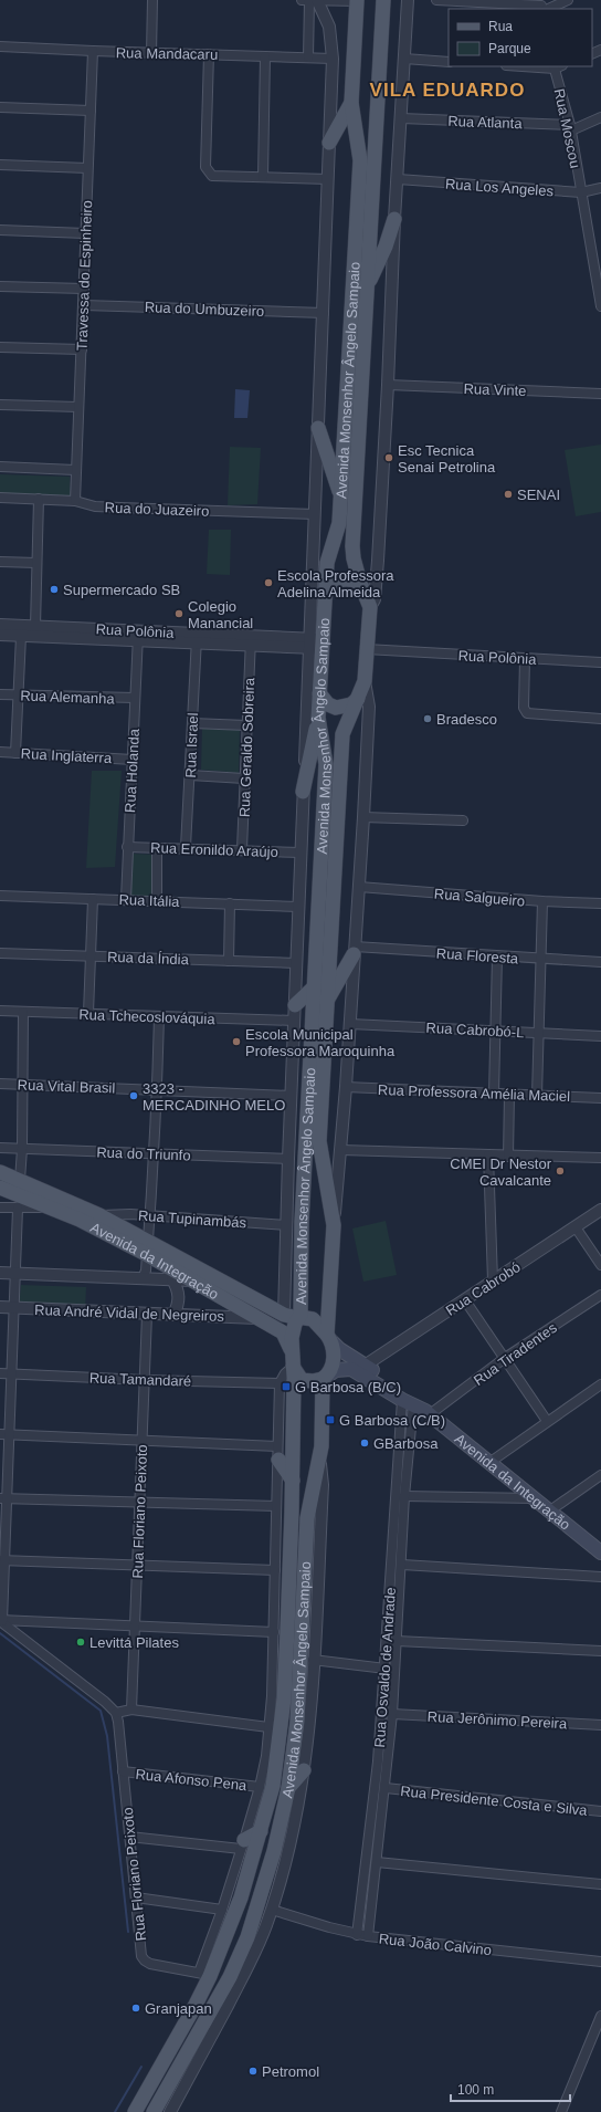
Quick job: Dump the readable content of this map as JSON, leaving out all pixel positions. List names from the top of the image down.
{
  "streets": {
    "main road": ["Avenida Monsenhor Ângelo Sampaio", "Avenida da Integração"],
    "street": [
      "Rua Mandacaru",
      "Rua Atlanta",
      "Rua Moscou",
      "Rua Los Angeles",
      "Travessa do Espinheiro",
      "Rua do Umbuzeiro",
      "Rua Vinte",
      "Rua do Juazeiro",
      "Rua Polônia",
      "Rua Alemanha",
      "Rua Israel",
      "Rua Geraldo Sobreira",
      "Rua Inglaterra",
      "Rua Holanda",
      "Rua Eronildo Araújo",
      "Rua Salgueiro",
      "Rua Itália",
      "Rua Floresta",
      "Rua da Índia",
      "Rua Tchecoslováquia",
      "Rua Cabrobó-L",
      "Rua Vital Brasil",
      "Rua Professora Amélia Maciel",
      "Rua do Triunfo",
      "Rua Tupinambás",
      "Rua Cabrobó",
      "Rua André Vidal de Negreiros",
      "Rua Tiradentes",
      "Rua Tamandaré",
      "Rua Floriano Peixoto",
      "Rua Osvaldo de Andrade",
      "Rua Jerônimo Pereira",
      "Rua Afonso Pena",
      "Rua Presidente Costa e Silva",
      "Rua João Calvino"
    ]
  },
  "crossings": [
    ["Rua Mandacaru", "Travessa do Espinheiro"],
    ["Rua Mandacaru", "Avenida Monsenhor Ângelo Sampaio"],
    ["Rua Atlanta", "Rua Moscou"],
    ["Rua Atlanta", "Avenida Monsenhor Ângelo Sampaio"],
    ["Rua Moscou", "Rua Los Angeles"],
    ["Rua Los Angeles", "Avenida Monsenhor Ângelo Sampaio"],
    ["Travessa do Espinheiro", "Rua do Umbuzeiro"],
    ["Travessa do Espinheiro", "Rua do Juazeiro"],
    ["Rua do Umbuzeiro", "Avenida Monsenhor Ângelo Sampaio"],
    ["Avenida Monsenhor Ângelo Sampaio", "Rua Vinte"],
    ["Avenida Monsenhor Ângelo Sampaio", "Rua do Juazeiro"],
    ["Avenida Monsenhor Ângelo Sampaio", "Rua Polônia"],
    ["Avenida Monsenhor Ângelo Sampaio", "Rua Eronildo Araújo"],
    ["Avenida Monsenhor Ângelo Sampaio", "Rua Salgueiro"],
    ["Avenida Monsenhor Ângelo Sampaio", "Rua Itália"],
    ["Avenida Monsenhor Ângelo Sampaio", "Rua Floresta"],
    ["Avenida Monsenhor Ângelo Sampaio", "Rua da Índia"],
    ["Avenida Monsenhor Ângelo Sampaio", "Rua Tchecoslováquia"],
    ["Avenida Monsenhor Ângelo Sampaio", "Rua Cabrobó-L"],
    ["Avenida Monsenhor Ângelo Sampaio", "Rua Vital Brasil"],
    ["Avenida Monsenhor Ângelo Sampaio", "Rua Professora Amélia Maciel"],
    ["Avenida Monsenhor Ângelo Sampaio", "Rua do Triunfo"],
    ["Avenida Monsenhor Ângelo Sampaio", "Rua Tupinambás"],
    ["Avenida Monsenhor Ângelo Sampaio", "Avenida da Integração"],
    ["Avenida Monsenhor Ângelo Sampaio", "Rua Tamandaré"],
    ["Avenida Monsenhor Ângelo Sampaio", "Rua Floriano Peixoto"],
    ["Avenida Monsenhor Ângelo Sampaio", "Rua Afonso Pena"],
    ["Avenida Monsenhor Ângelo Sampaio", "Rua João Calvino"],
    ["Rua Polônia", "Rua Israel"],
    ["Rua Polônia", "Rua Geraldo Sobreira"],
    ["Rua Polônia", "Rua Holanda"],
    ["Rua Alemanha", "Rua Holanda"],
    ["Rua Israel", "Rua Eronildo Araújo"],
    ["Rua Geraldo Sobreira", "Rua Eronildo Araújo"],
    ["Rua Inglaterra", "Rua Holanda"],
    ["Rua Holanda", "Rua Eronildo Araújo"],
    ["Rua Holanda", "Rua Itália"],
    ["Rua Tupinambás", "Avenida da Integração"],
    ["Avenida da Integração", "Rua André Vidal de Negreiros"],
    ["Avenida da Integração", "Rua Tiradentes"],
    ["Avenida da Integração", "Rua Osvaldo de Andrade"],
    ["Rua André Vidal de Negreiros", "Rua Floriano Peixoto"],
    ["Rua Tiradentes", "Rua Osvaldo de Andrade"],
    ["Rua Tamandaré", "Rua Floriano Peixoto"],
    ["Rua Floriano Peixoto", "Rua Afonso Pena"],
    ["Rua Osvaldo de Andrade", "Rua Jerônimo Pereira"],
    ["Rua Osvaldo de Andrade", "Rua Presidente Costa e Silva"],
    ["Rua Osvaldo de Andrade", "Rua João Calvino"]
  ],
  "districts": ["VILA EDUARDO"],
  "places": {
    "other": [
      "Esc Tecnica Senai Petrolina",
      "SENAI",
      "Escola Professora Adelina Almeida",
      "Supermercado SB",
      "Colegio Manancial",
      "Bradesco",
      "Escola Municipal Professora Maroquinha",
      "3323 - MERCADINHO MELO",
      "CMEI Dr Nestor Cavalcante",
      "GBarbosa",
      "Levittá Pilates",
      "Granjapan",
      "Petromol"
    ],
    "transit": ["G Barbosa (B/C)", "G Barbosa (C/B)"]
  },
  "legend": ["Rua", "Parque"],
  "scale_bar": "100 m"
}
